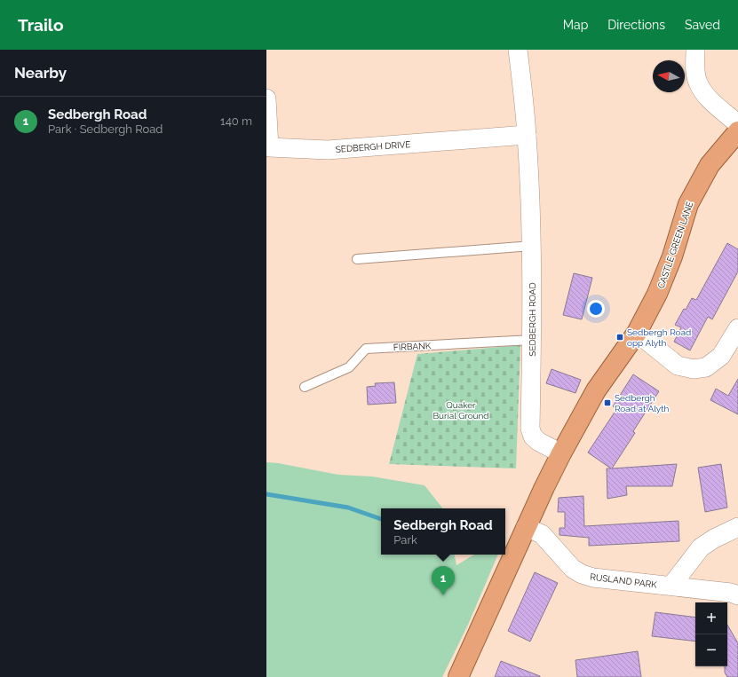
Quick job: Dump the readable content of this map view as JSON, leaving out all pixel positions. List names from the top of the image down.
{
  "streets": {
    "highway": ["CASTLE GREEN LANE"],
    "street": ["SEDBERGH DRIVE", "SEDBERGH ROAD", "RUSLAND PARK"],
    "lane": ["FIRBANK"]
  },
  "crossings": [
    ["SEDBERGH DRIVE", "SEDBERGH ROAD"],
    ["CASTLE GREEN LANE", "SEDBERGH ROAD"],
    ["SEDBERGH ROAD", "FIRBANK"]
  ],
  "parks": ["Quaker Burial Ground"],
  "places": {
    "transit": ["Sedbergh Road opp Alyth", "Sedbergh Road at Alyth"]
  },
  "north": "left",
  "page": {
    "header": "Trailo",
    "nav": ["Map", "Directions", "Saved"],
    "heading": "Nearby",
    "list": [
      {
        "mark": "1",
        "name": "Sedbergh Road",
        "note": "Park · Sedbergh Road",
        "value": "140 m"
      }
    ],
    "popup": ["Sedbergh Road", "Park"],
    "pins": "1",
    "map_buttons": ["+", "−"]
  }
}
